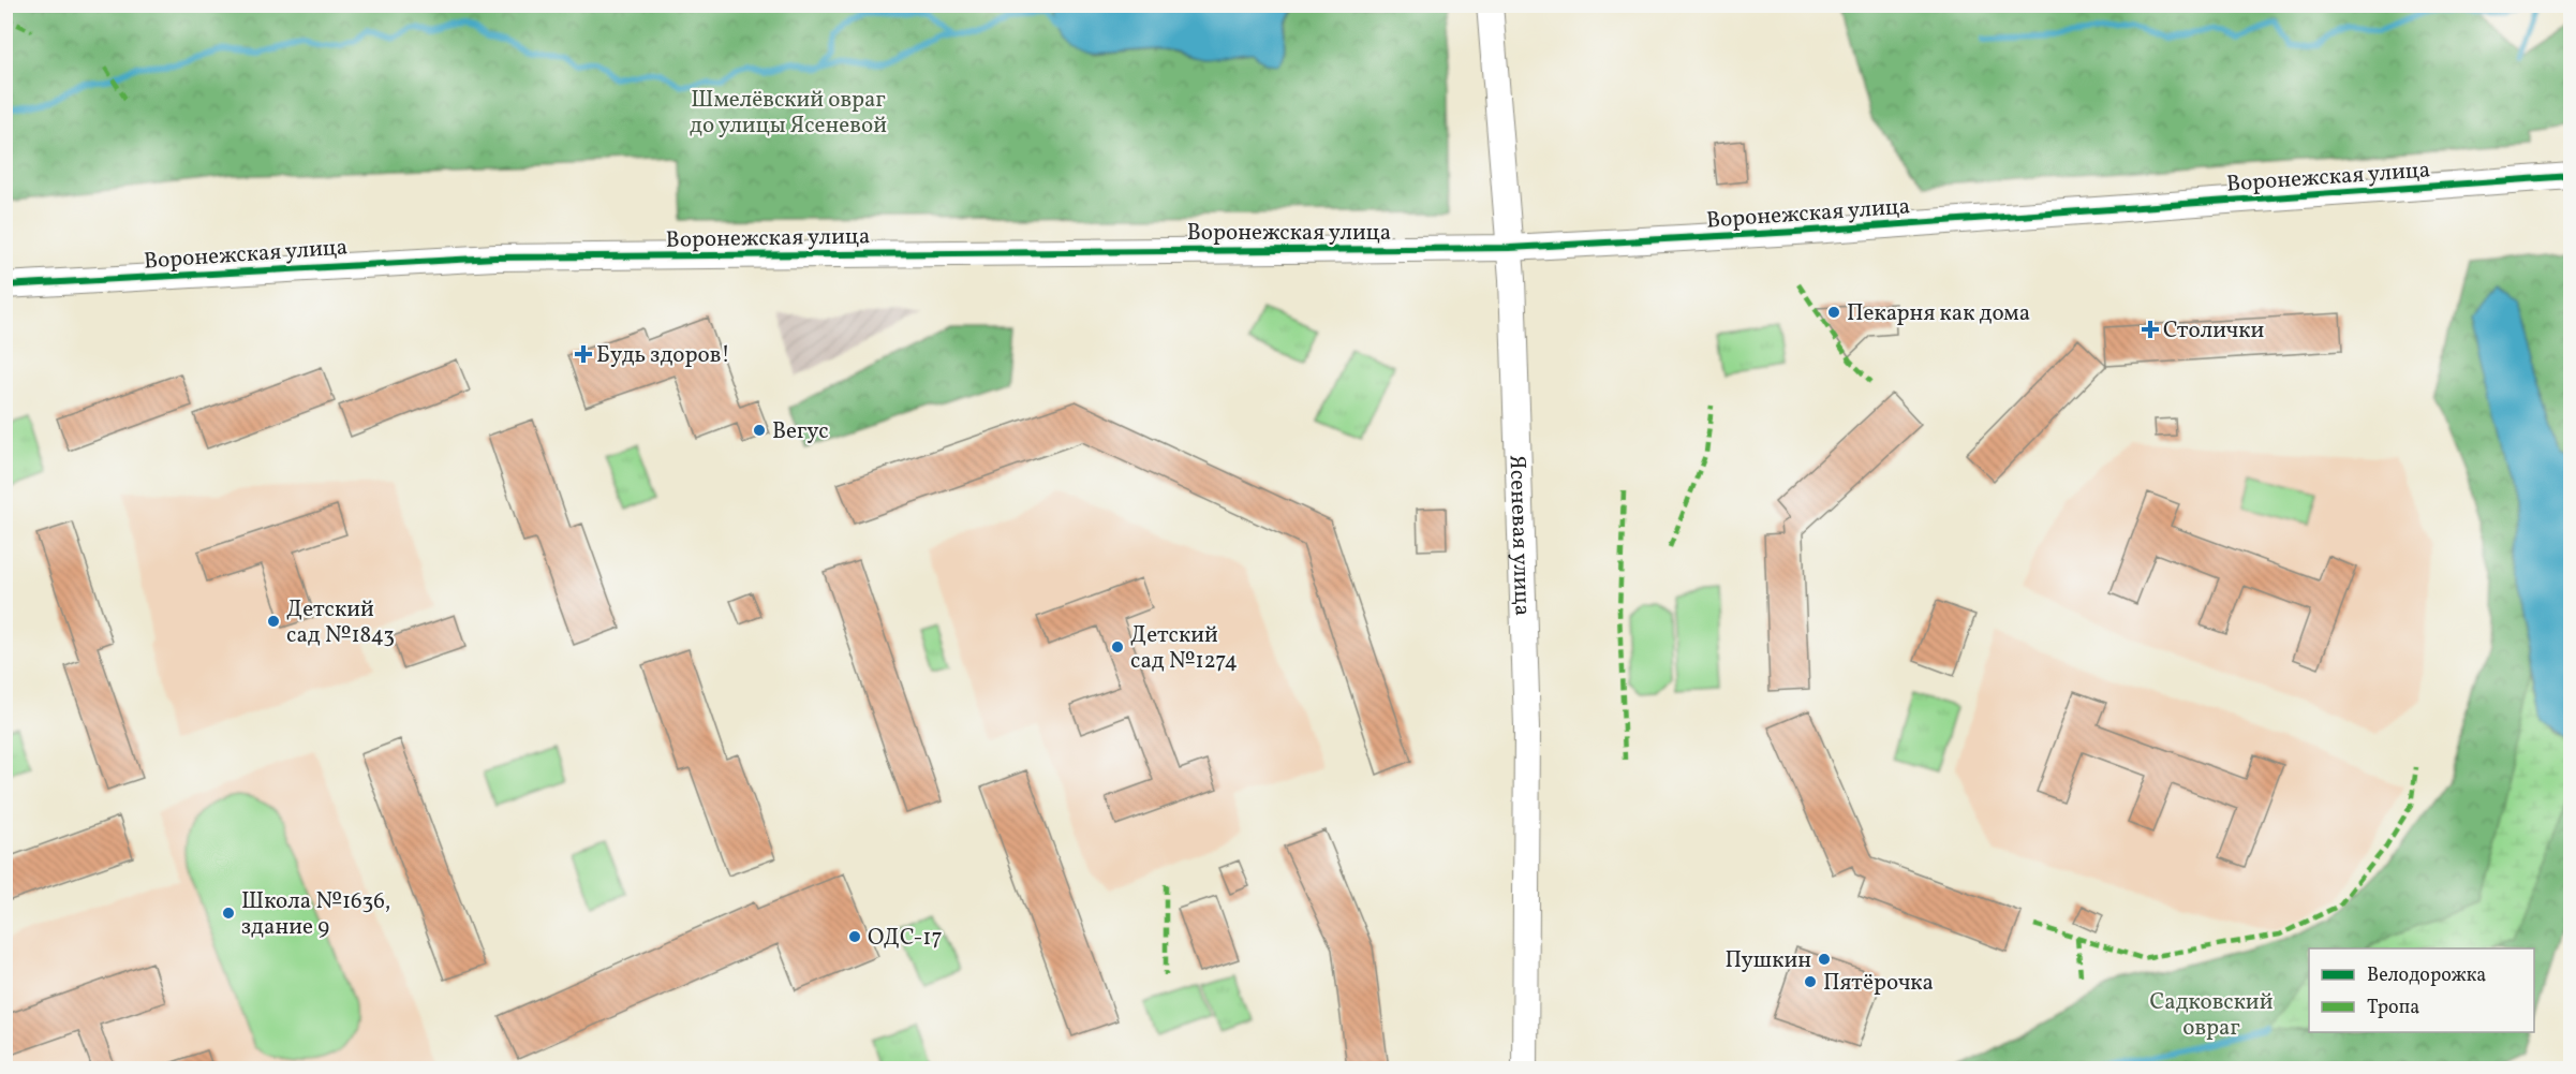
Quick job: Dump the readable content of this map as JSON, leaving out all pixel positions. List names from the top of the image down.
{
  "streets": {
    "street": ["Воронежская улица", "Ясеневая улица"]
  },
  "crossings": [
    ["Воронежская улица", "Ясеневая улица"]
  ],
  "parks": ["Шмелёвский овраг до улицы Ясеневой", "Садковский овраг"],
  "places": {
    "other": [
      "Пекарня как дома",
      "Вегус",
      "Детский сад №1843",
      "Детский сад №1274",
      "Школа №1636, здание 9",
      "ОДС-17",
      "Пушкин",
      "Пятёрочка"
    ],
    "health": ["Столички", "Будь здоров!"]
  },
  "legend": ["Велодорожка", "Тропа"]
}
